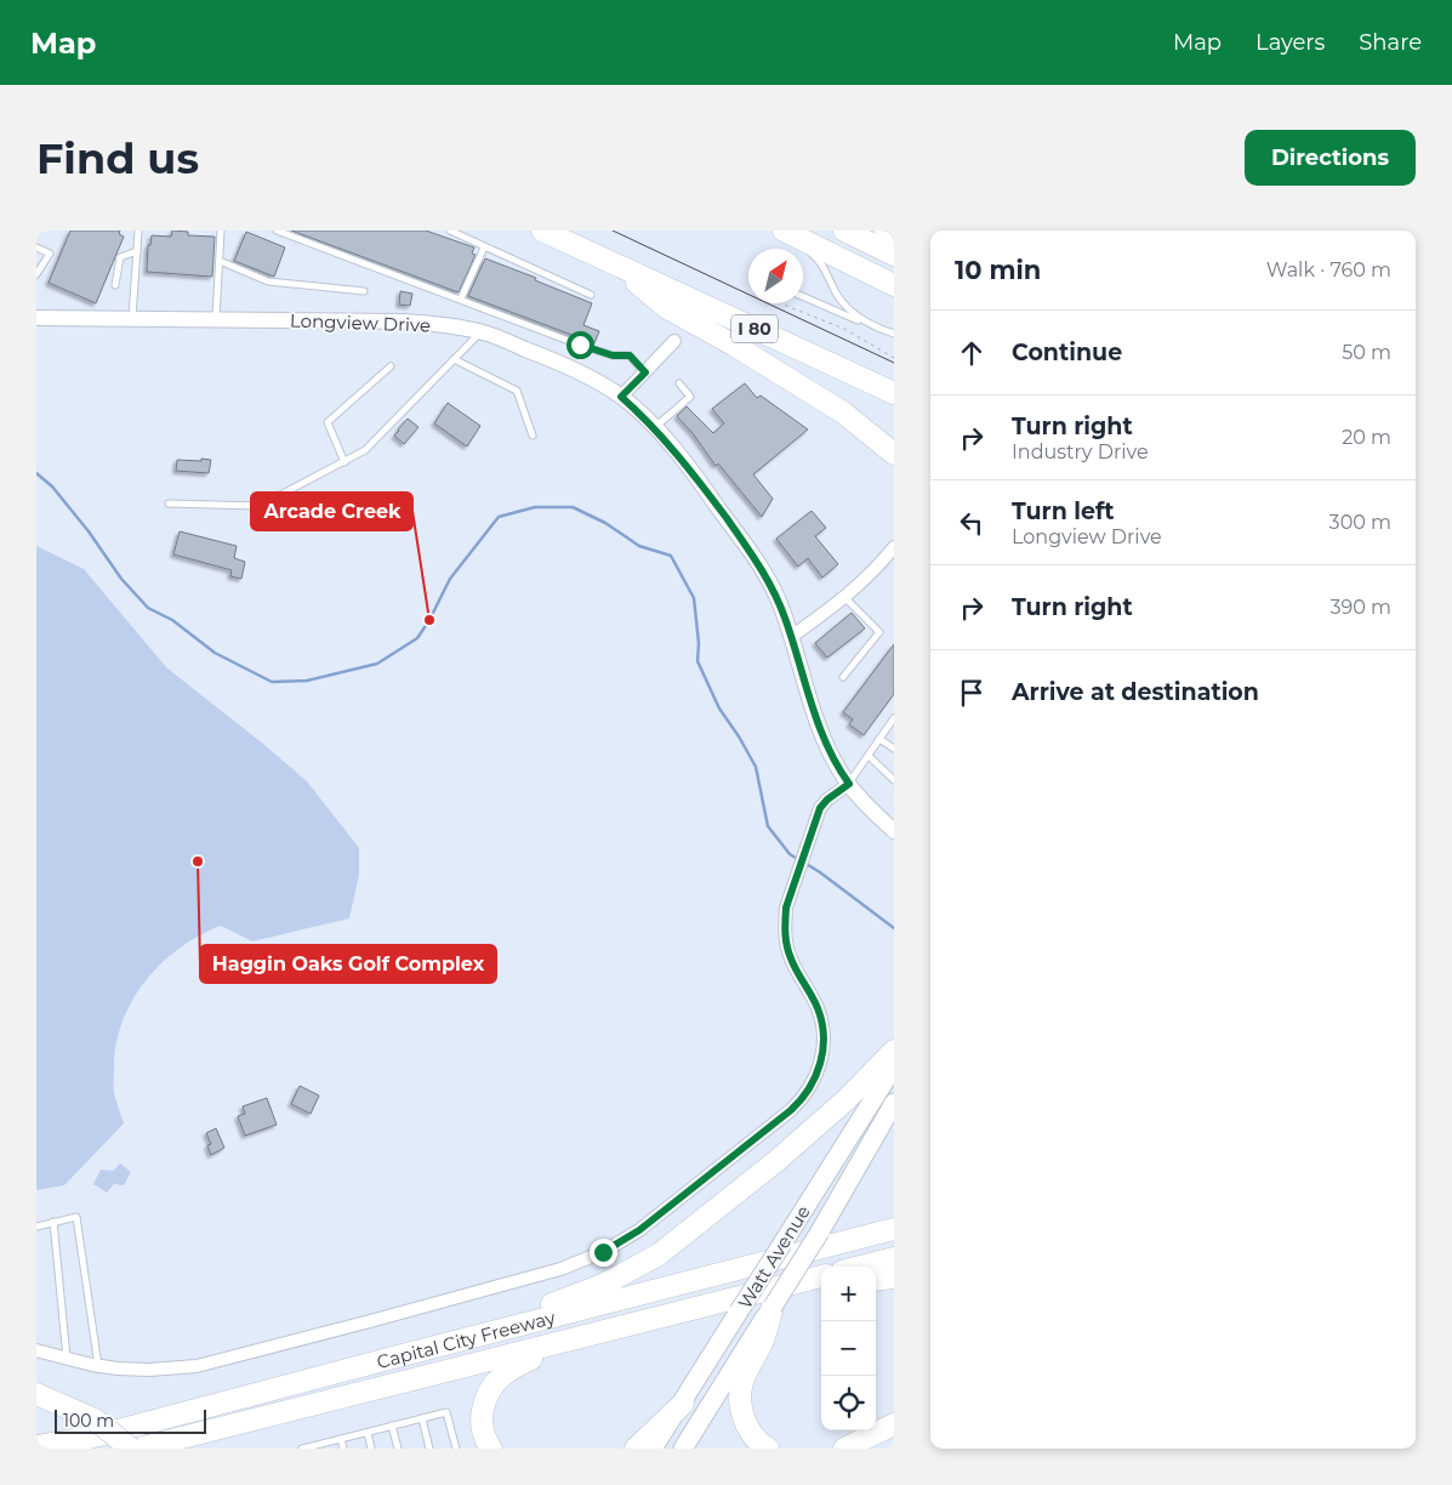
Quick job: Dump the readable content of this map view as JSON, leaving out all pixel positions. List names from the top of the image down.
{
  "streets": {
    "highway": ["I 80", "Capital City Freeway"],
    "main road": ["Watt Avenue"],
    "street": ["Longview Drive"]
  },
  "crossings": [
    ["Watt Avenue", "Capital City Freeway"]
  ],
  "places": ["Arcade Creek", "Haggin Oaks Golf Complex"],
  "scale_bar": "100 m",
  "north": "top right",
  "page": {
    "header": "Map",
    "nav": ["Map", "Layers", "Share"],
    "buttons": "Directions",
    "title": "Find us",
    "heading": ["10 min", "Walk · 760 m"],
    "list": [
      ["Continue", "50 m"],
      ["Turn right", "Industry Drive", "20 m"],
      ["Turn left", "Longview Drive", "300 m"],
      ["Turn right", "390 m"],
      "Arrive at destination"
    ],
    "map_buttons": ["+", "−"],
    "scale": "100 m"
  }
}
